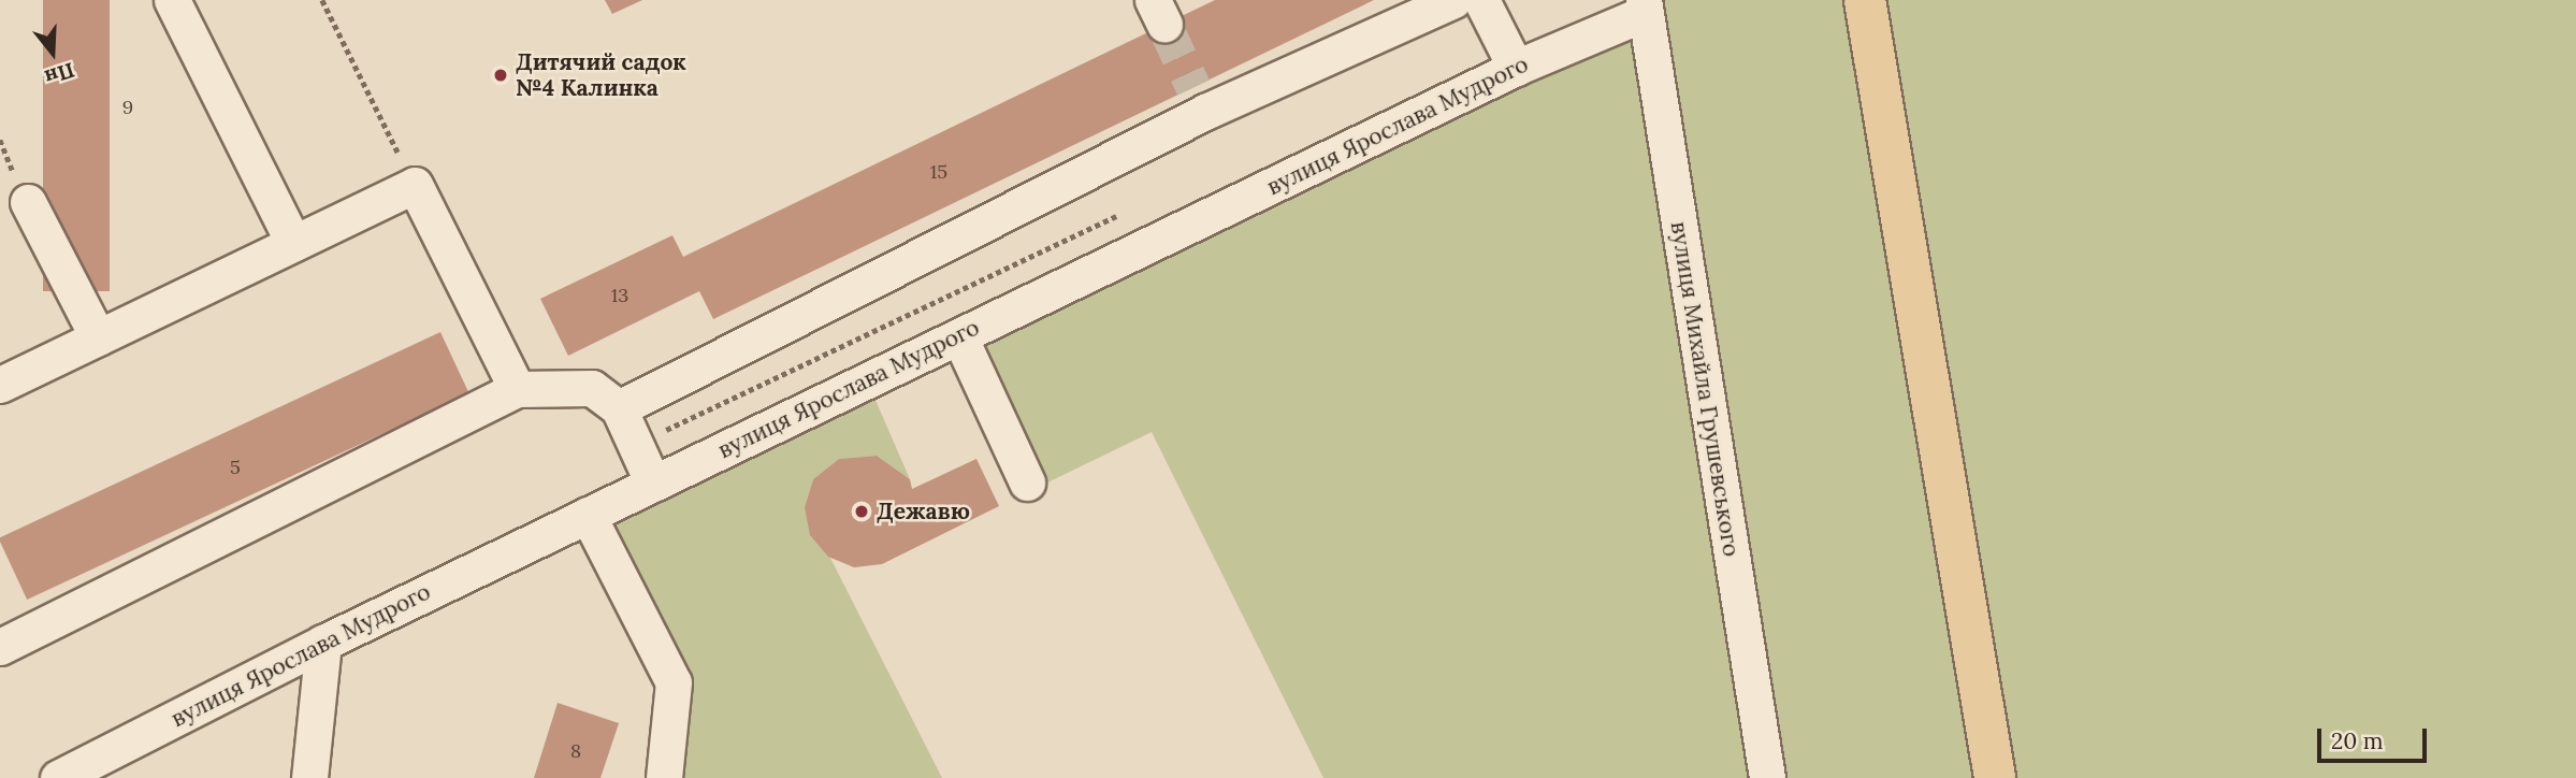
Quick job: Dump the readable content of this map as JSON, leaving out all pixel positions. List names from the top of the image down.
{
  "streets": {
    "street": ["вулиця Ярослава Мудрого", "вулиця Михайла Грушевського"]
  },
  "crossings": [
    ["вулиця Ярослава Мудрого", "вулиця Михайла Грушевського"]
  ],
  "places": ["Дитячий садок №4 Калинка", "Дежавю"],
  "house_numbers": [
    "9",
    "15",
    "13",
    "5",
    "8"
  ],
  "scale_bar": "20 m",
  "north": "bottom"
}
